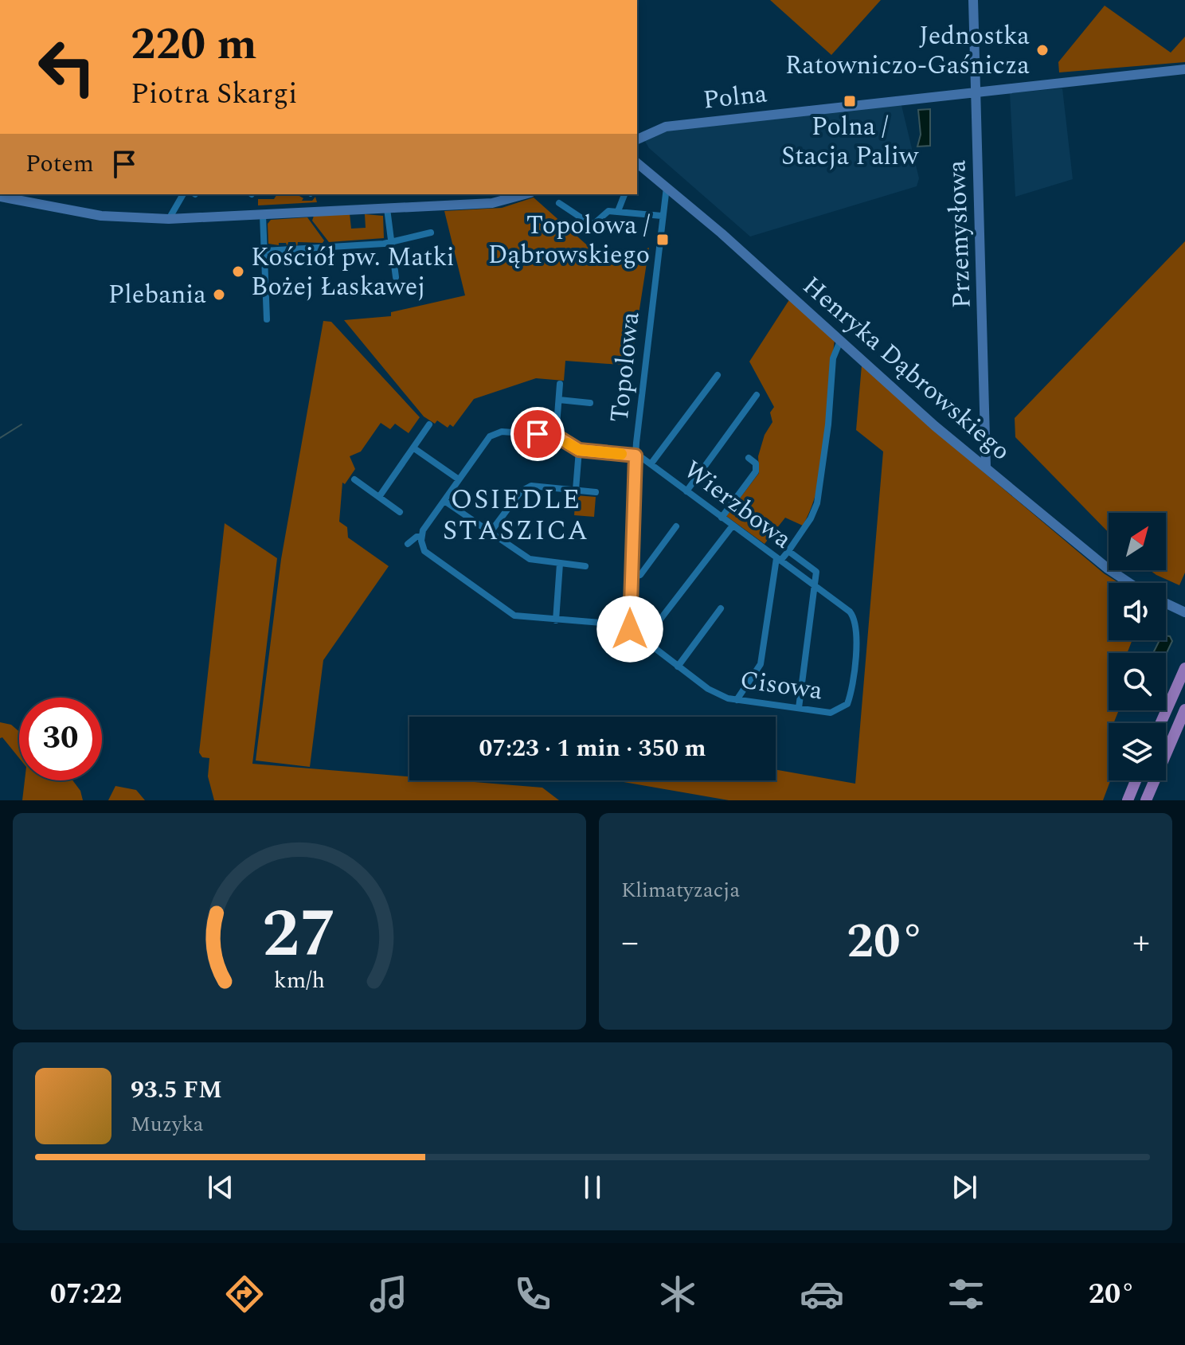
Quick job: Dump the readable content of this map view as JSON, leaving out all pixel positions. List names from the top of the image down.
{
  "streets": {
    "street": [
      "Polna",
      "Przemysłowa",
      "Topolowa",
      "Henryka Dąbrowskiego",
      "Wierzbowa",
      "Cisowa"
    ]
  },
  "crossings": [
    ["Polna", "Przemysłowa"],
    ["Przemysłowa", "Henryka Dąbrowskiego"],
    ["Topolowa", "Henryka Dąbrowskiego"],
    ["Topolowa", "Wierzbowa"],
    ["Topolowa", "Cisowa"],
    ["Wierzbowa", "Cisowa"]
  ],
  "districts": ["OSIEDLE STASZICA"],
  "places": {
    "other": ["Jednostka Ratowniczo-Gaśnicza", "Kościół pw. Matki Bożej Łaskawej", "Plebania"],
    "transit": ["Polna / Stacja Paliw", "Topolowa / Dąbrowskiego"]
  },
  "north": "top right",
  "page": {
    "turn": ["220 m", "Piotra Skargi"],
    "then": "Potem",
    "limit": "30",
    "trip": "07:23 · 1 min · 350 m",
    "tile": "Klimatyzacja",
    "heat": ["−", "20°", "+"],
    "song": ["93.5 FM", "Muzyka"],
    "tabs": ["07:22", "20°"],
    "gauge": ["27", "km/h"]
  }
}
